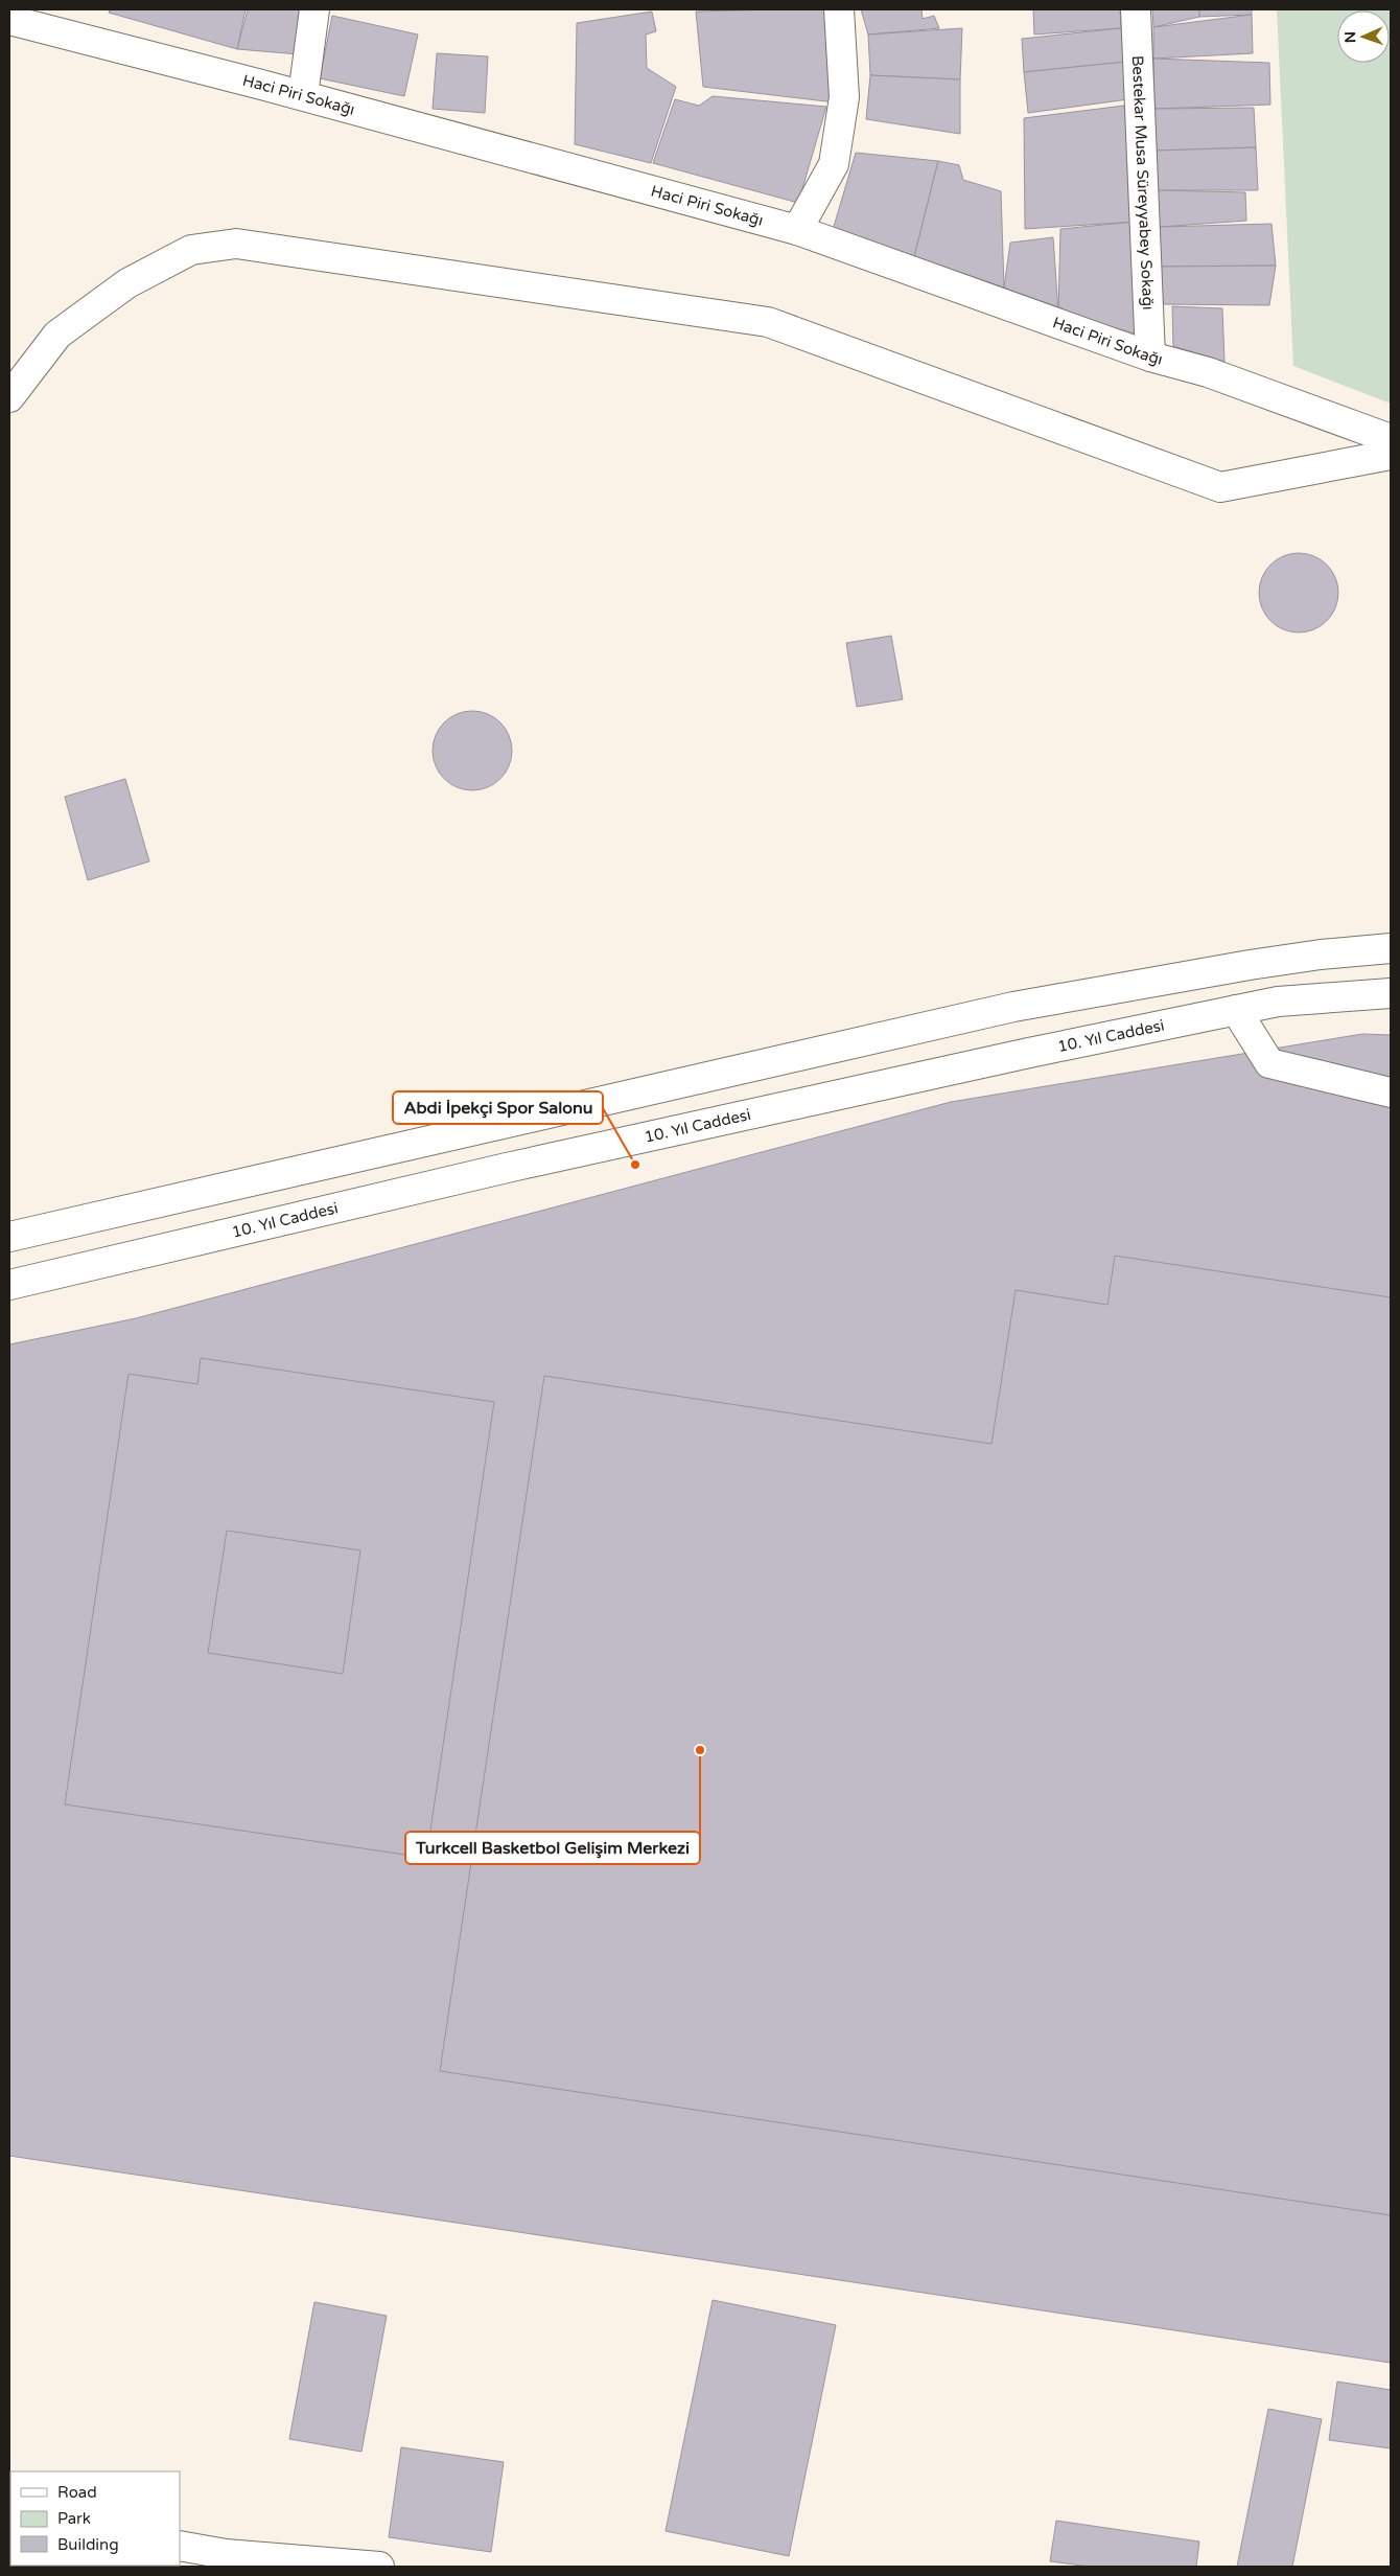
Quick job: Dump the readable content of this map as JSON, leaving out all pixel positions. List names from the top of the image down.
{
  "streets": {
    "street": ["Haci Piri Sokağı", "Bestekar Musa Süreyyabey Sokağı", "10. Yıl Caddesi"]
  },
  "crossings": [
    ["Haci Piri Sokağı", "Bestekar Musa Süreyyabey Sokağı"]
  ],
  "places": ["Abdi İpekçi Spor Salonu", "Turkcell Basketbol Gelişim Merkezi"],
  "legend": ["Road", "Park", "Building"],
  "north": "left"
}
